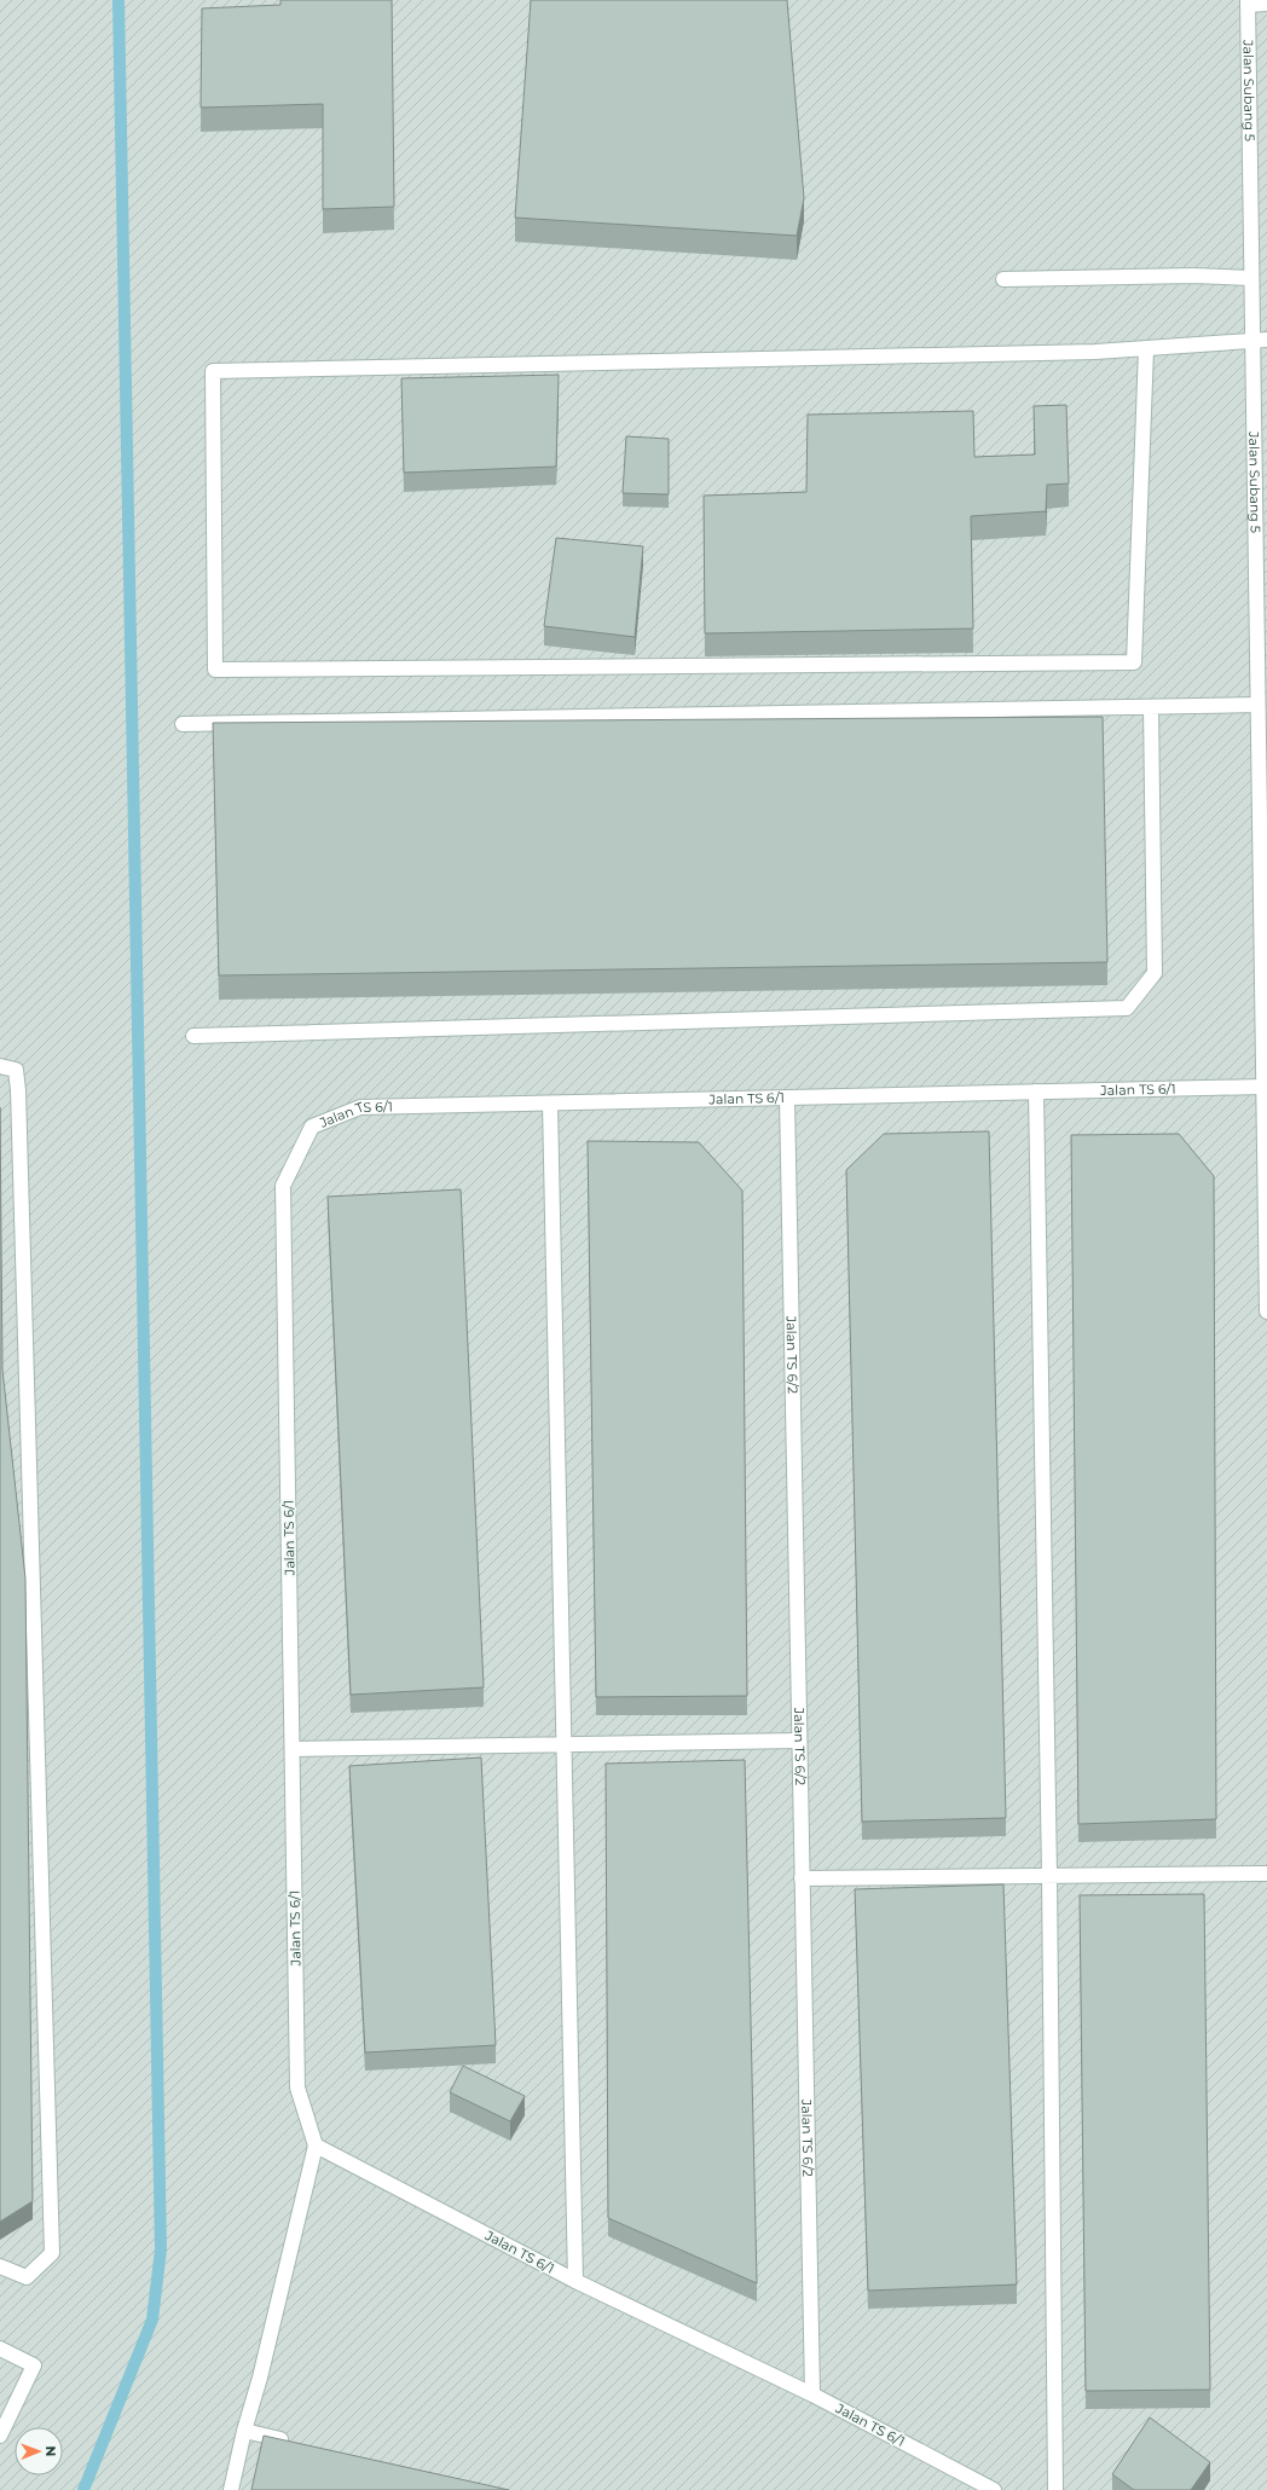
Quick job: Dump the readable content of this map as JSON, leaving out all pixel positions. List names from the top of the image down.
{
  "streets": {
    "street": ["Jalan Subang 5", "Jalan TS 6/1", "Jalan TS 6/2"]
  },
  "crossings": [
    ["Jalan Subang 5", "Jalan TS 6/1"],
    ["Jalan TS 6/1", "Jalan TS 6/2"]
  ],
  "north": "right"
}
